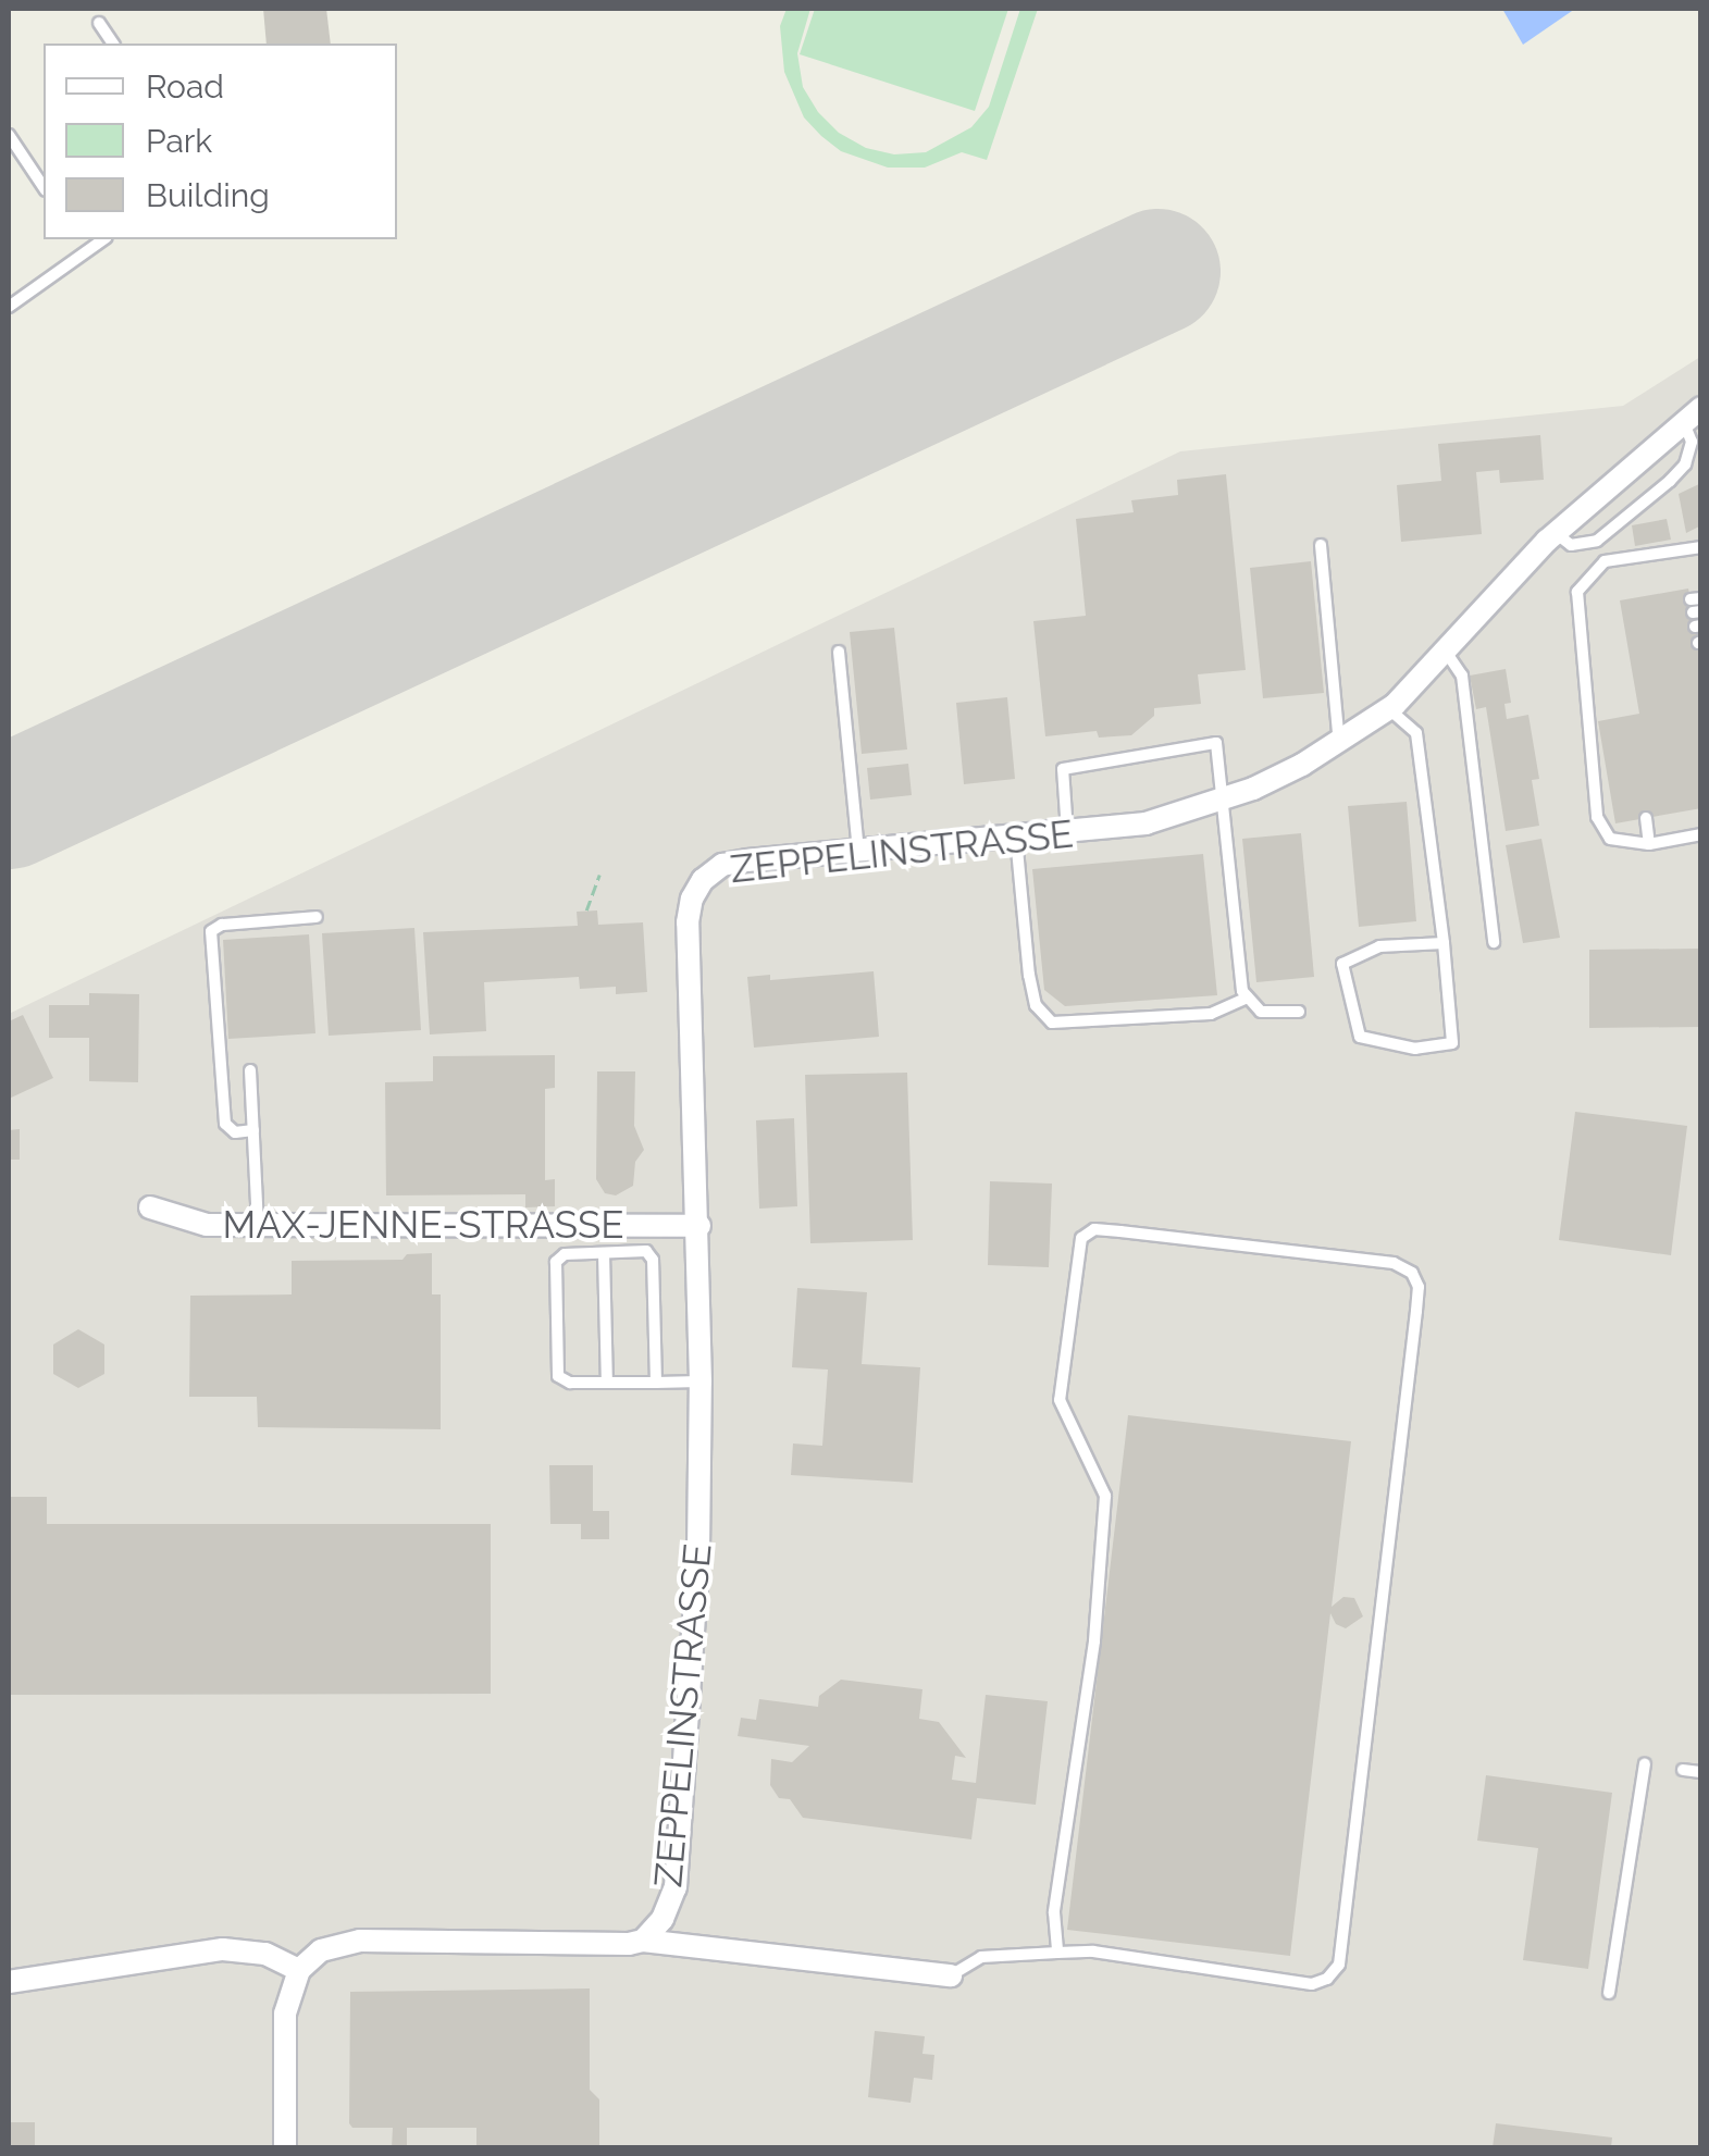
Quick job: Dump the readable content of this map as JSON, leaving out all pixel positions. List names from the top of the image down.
{
  "streets": {
    "street": ["ZEPPELINSTRASSE", "MAX-JENNE-STRASSE"]
  },
  "crossings": [
    ["ZEPPELINSTRASSE", "MAX-JENNE-STRASSE"]
  ],
  "legend": ["Road", "Park", "Building"]
}
